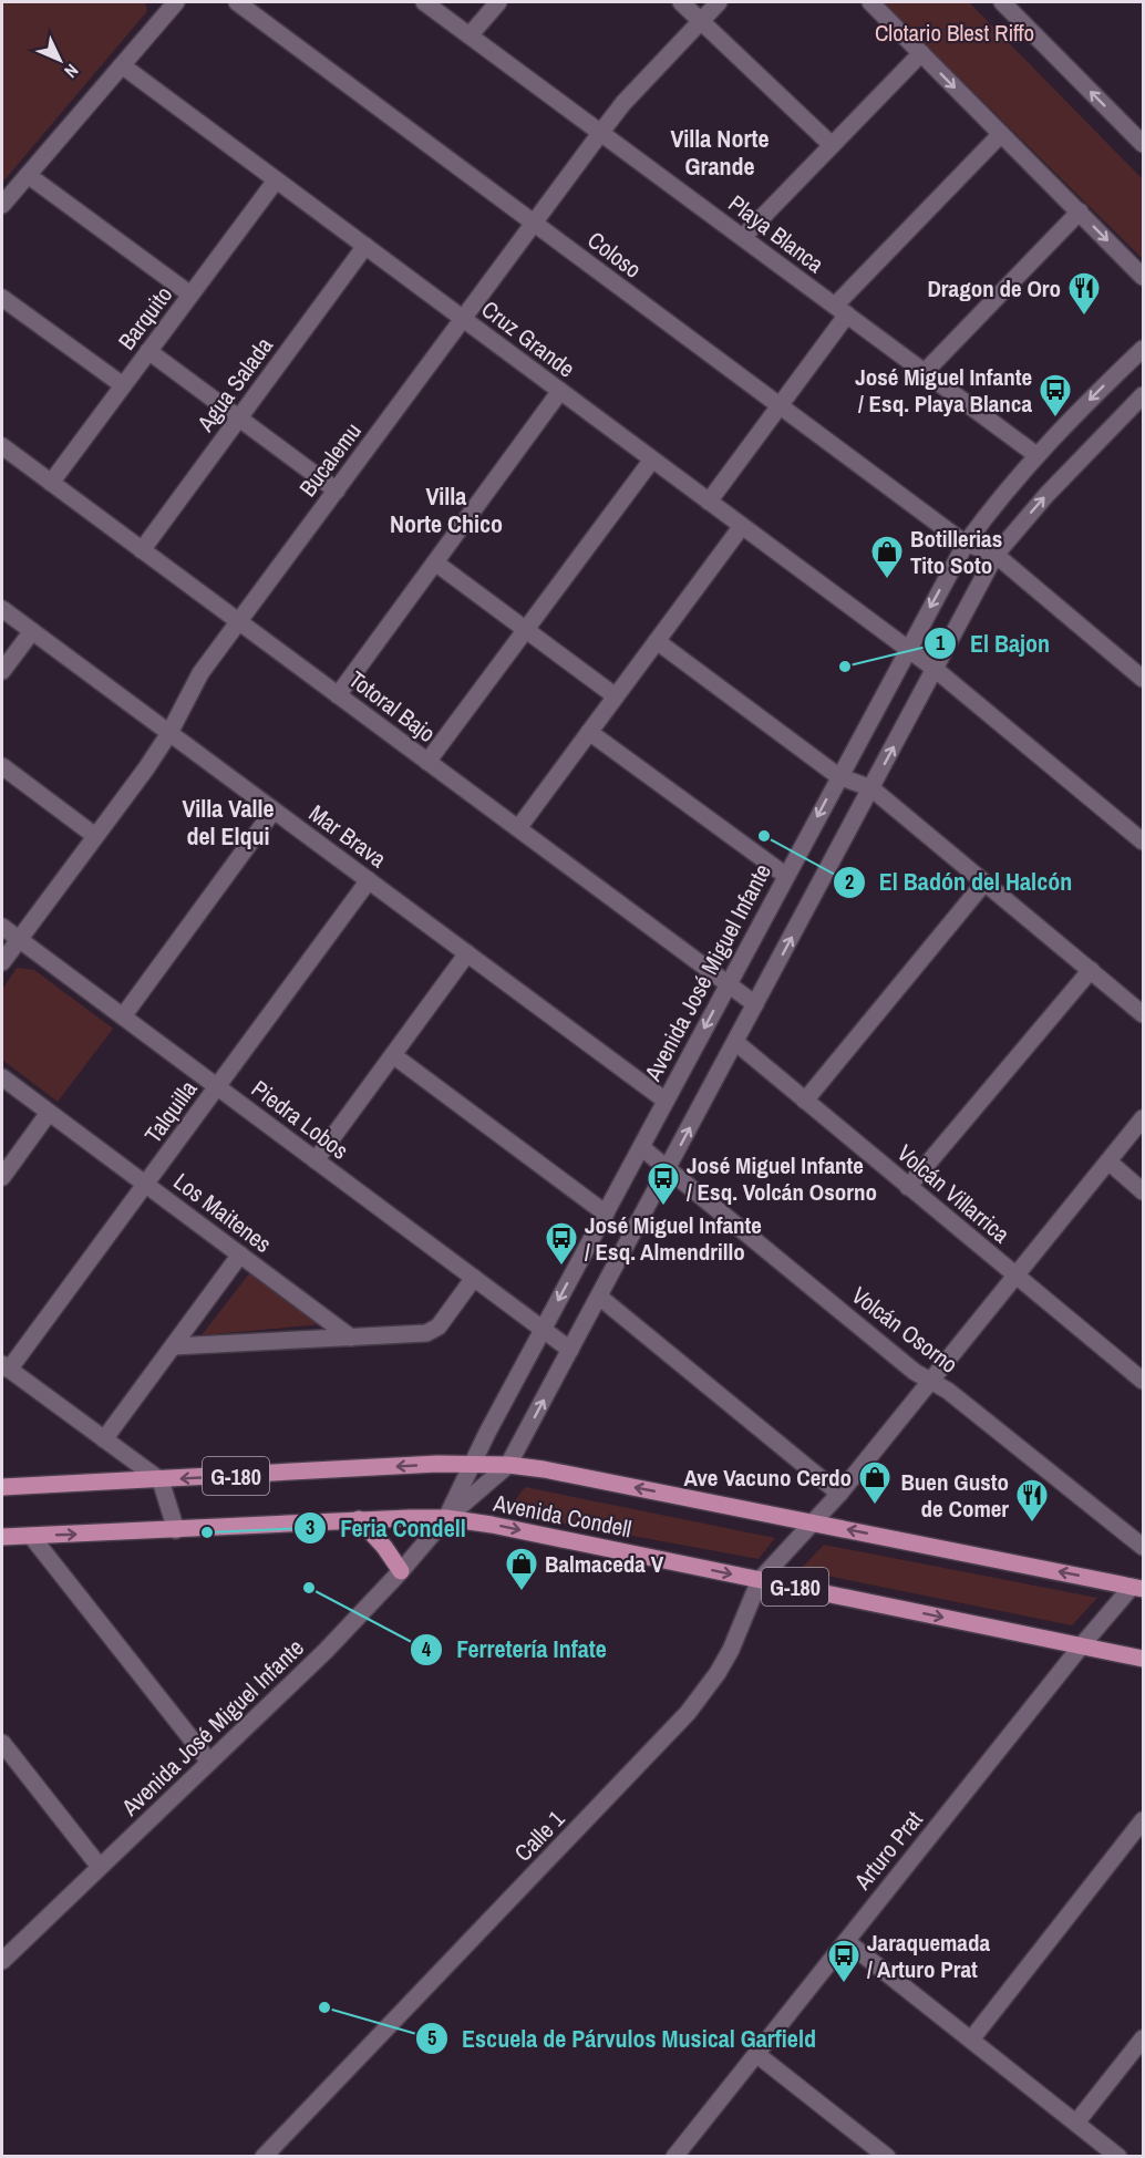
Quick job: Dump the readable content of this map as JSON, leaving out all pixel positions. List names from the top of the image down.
{
  "streets": {
    "main road": ["G-180", "Avenida Condell"],
    "street": [
      "Playa Blanca",
      "Coloso",
      "Barquito",
      "Cruz Grande",
      "Agua Salada",
      "Bucalemu",
      "Totoral Bajo",
      "Mar Brava",
      "Avenida José Miguel Infante",
      "Talquilla",
      "Piedra Lobos",
      "Volcán Villarrica",
      "Los Maitenes",
      "Volcán Osorno",
      "Calle 1",
      "Arturo Prat"
    ]
  },
  "crossings": [
    ["Playa Blanca", "Bucalemu"],
    ["Playa Blanca", "Avenida José Miguel Infante"],
    ["Coloso", "Bucalemu"],
    ["Coloso", "Avenida José Miguel Infante"],
    ["Barquito", "Cruz Grande"],
    ["Barquito", "Totoral Bajo"],
    ["Cruz Grande", "Agua Salada"],
    ["Cruz Grande", "Bucalemu"],
    ["Cruz Grande", "Avenida José Miguel Infante"],
    ["Agua Salada", "Totoral Bajo"],
    ["Bucalemu", "Totoral Bajo"],
    ["Bucalemu", "Mar Brava"],
    ["Bucalemu", "Piedra Lobos"],
    ["Totoral Bajo", "Avenida José Miguel Infante"],
    ["Mar Brava", "Avenida José Miguel Infante"],
    ["Mar Brava", "Talquilla"],
    ["Avenida José Miguel Infante", "Piedra Lobos"],
    ["Avenida José Miguel Infante", "Volcán Villarrica"],
    ["Avenida José Miguel Infante", "Volcán Osorno"],
    ["Avenida José Miguel Infante", "Avenida Condell"],
    ["Talquilla", "Piedra Lobos"],
    ["Talquilla", "Los Maitenes"],
    ["Volcán Villarrica", "Calle 1"],
    ["Volcán Osorno", "Calle 1"],
    ["Avenida Condell", "Calle 1"],
    ["Avenida Condell", "Arturo Prat"]
  ],
  "districts": ["Villa Norte Grande", "Villa Norte Chico", "Villa Valle del Elqui"],
  "parks": ["Clotario Blest Riffo"],
  "places": {
    "restaurant": ["Dragon de Oro", "Buen Gusto de Comer"],
    "bus stop": [
      "José Miguel Infante / Esq. Playa Blanca",
      "José Miguel Infante / Esq. Volcán Osorno",
      "José Miguel Infante / Esq. Almendrillo",
      "Jaraquemada / Arturo Prat"
    ],
    "shop": ["Botillerias Tito Soto", "Ave Vacuno Cerdo", "Balmaceda V"],
    "other": [
      "El Bajon",
      "El Badón del Halcón",
      "Feria Condell",
      "Ferretería Infate",
      "Escuela de Párvulos Musical Garfield"
    ]
  },
  "north": "bottom right"
}
